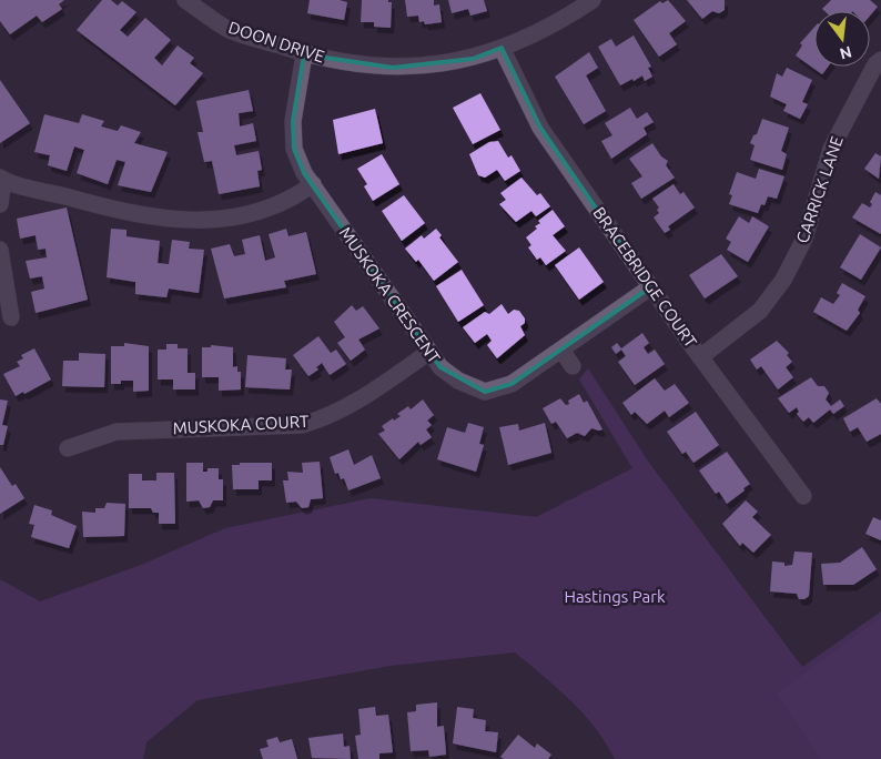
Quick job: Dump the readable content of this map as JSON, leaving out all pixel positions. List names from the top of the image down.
{
  "streets": {
    "street": [
      "DOON DRIVE",
      "CARRICK LANE",
      "BRACEBRIDGE COURT",
      "MUSKOKA CRESCENT",
      "MUSKOKA COURT"
    ]
  },
  "crossings": [
    ["DOON DRIVE", "BRACEBRIDGE COURT"],
    ["DOON DRIVE", "MUSKOKA CRESCENT"],
    ["CARRICK LANE", "BRACEBRIDGE COURT"],
    ["BRACEBRIDGE COURT", "MUSKOKA CRESCENT"],
    ["MUSKOKA CRESCENT", "MUSKOKA COURT"]
  ],
  "parks": ["Hastings Park"],
  "north": "bottom"
}
